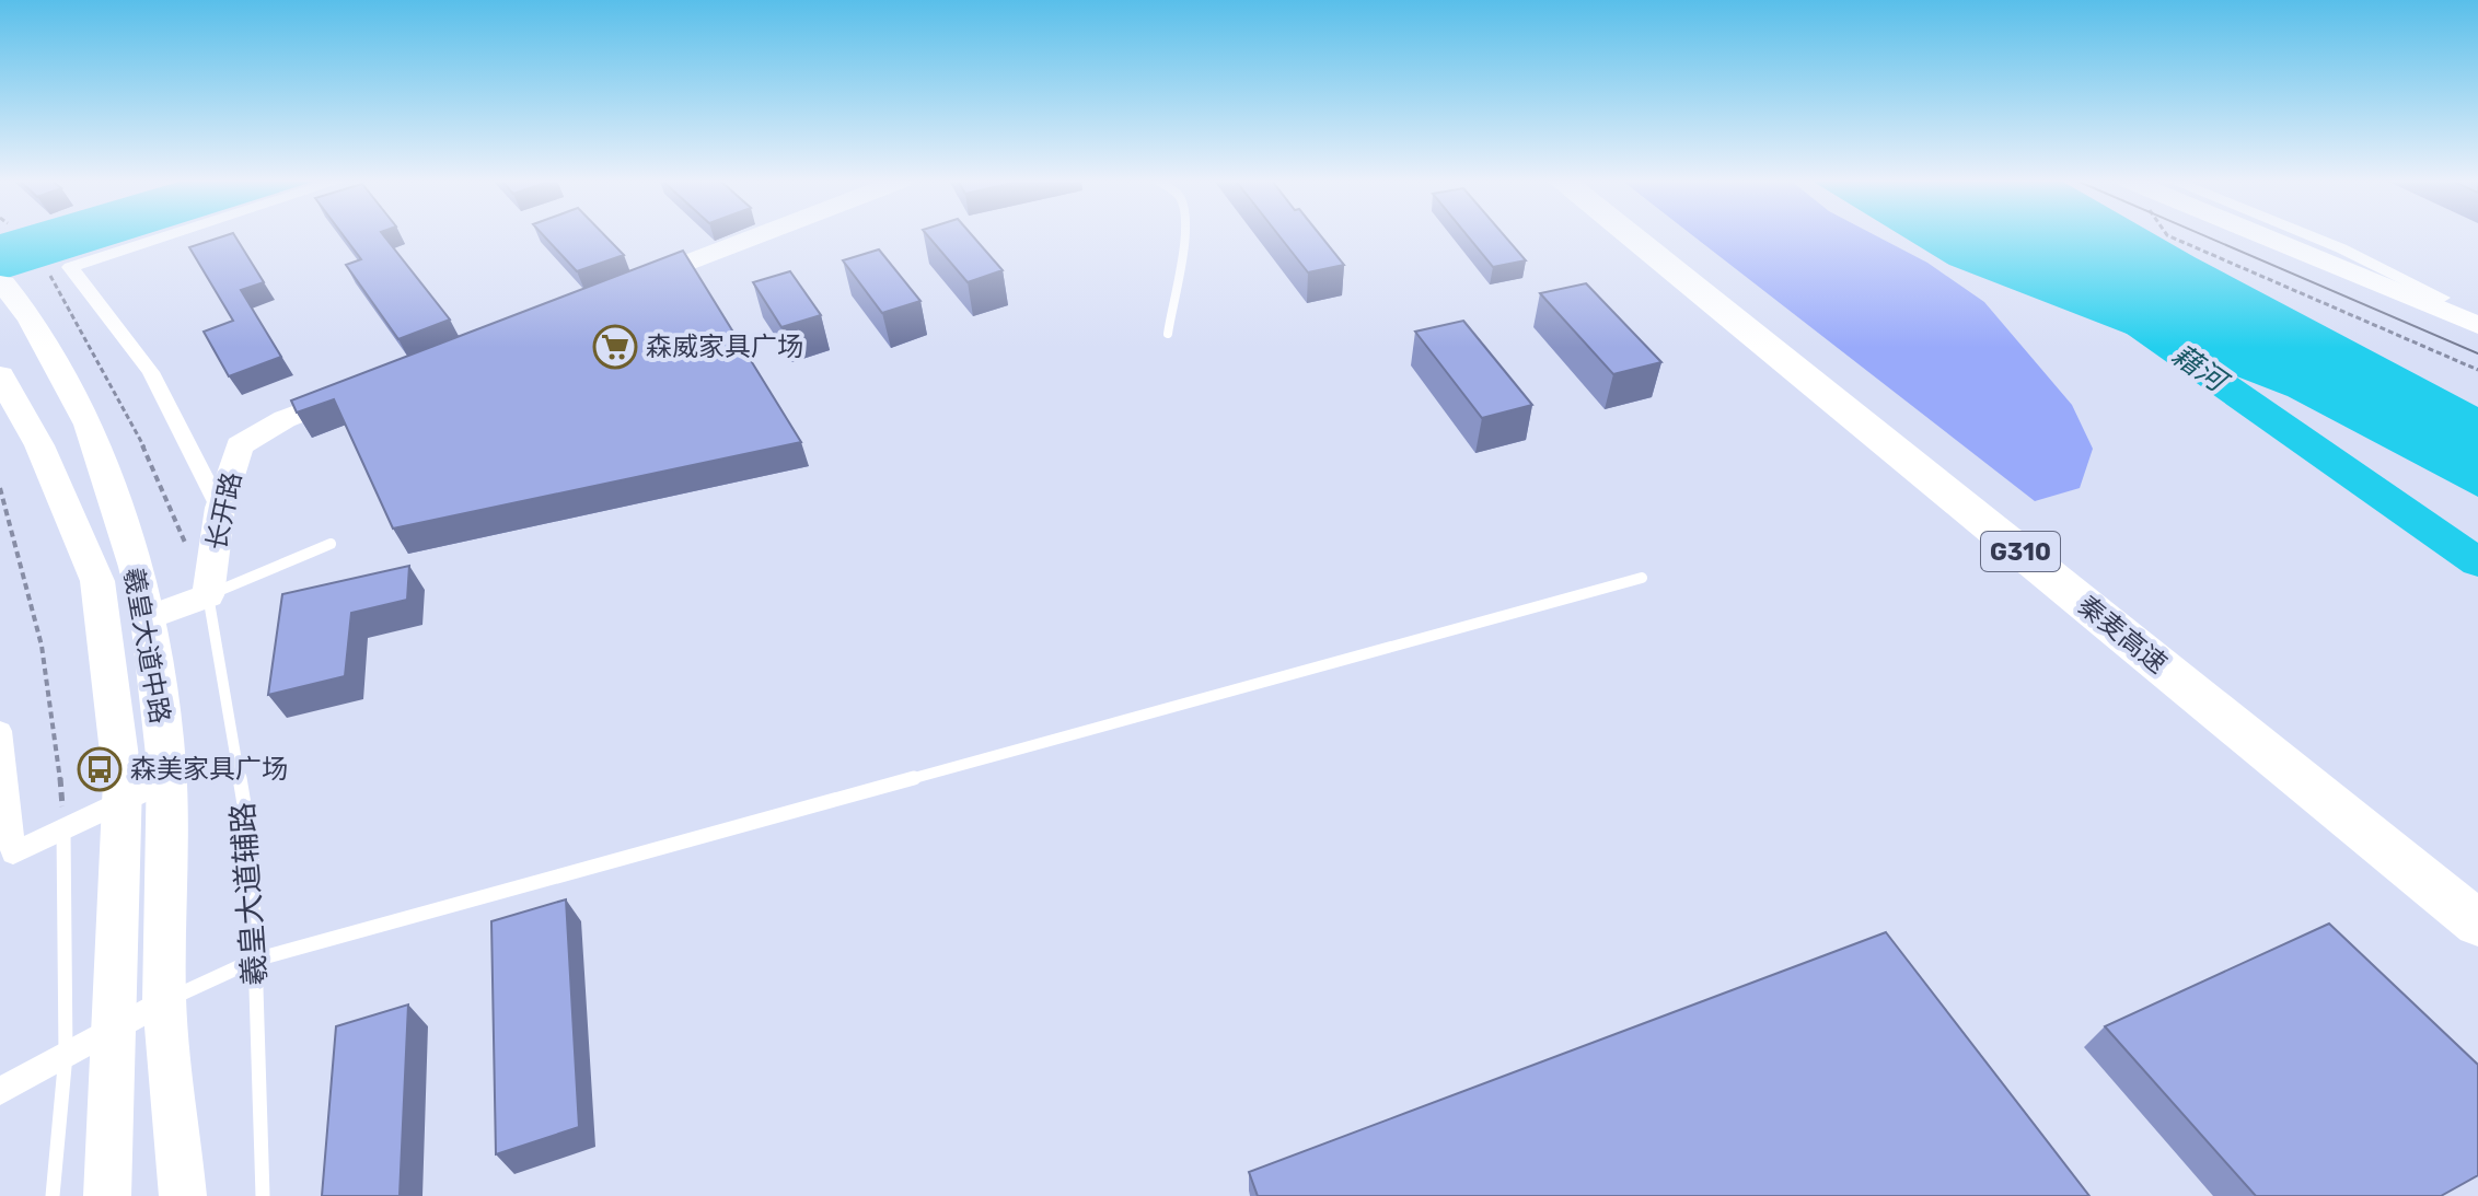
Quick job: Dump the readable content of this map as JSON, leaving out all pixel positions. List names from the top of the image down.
{
  "streets": {
    "highway": ["G310", "秦麦高速"],
    "main road": ["羲皇大道中路"],
    "street": ["长开路"],
    "lane": ["羲皇大道辅路"]
  },
  "crossings": [
    ["长开路", "羲皇大道辅路"]
  ],
  "water": ["藉河"],
  "places": {
    "supermarket": ["森威家具广场"],
    "bus stop": ["森美家具广场"]
  }
}
